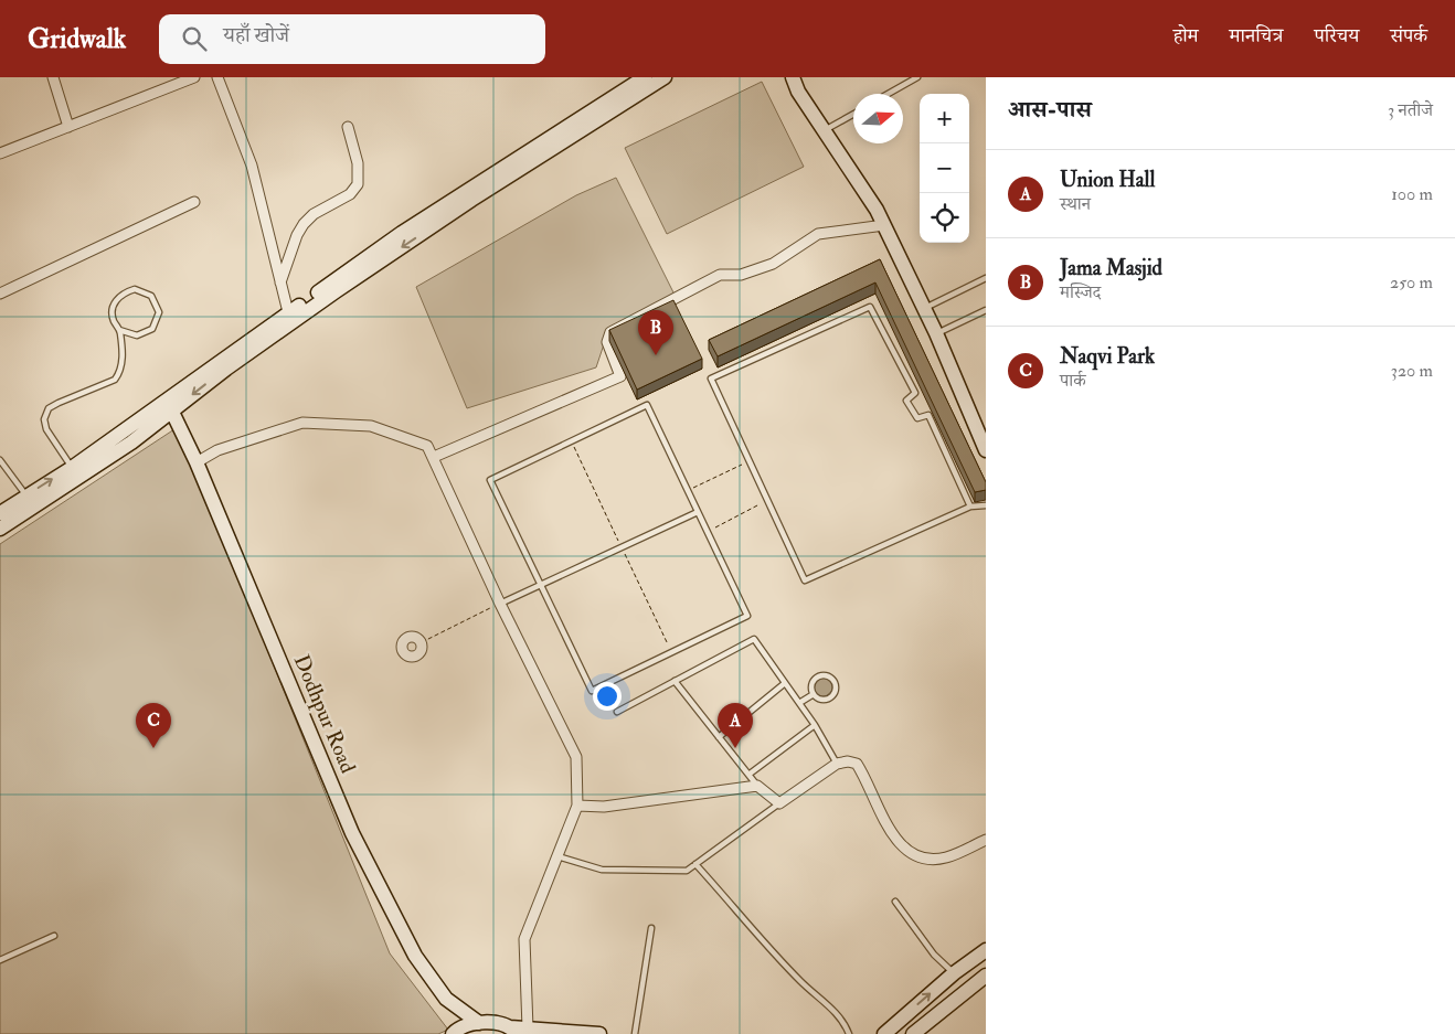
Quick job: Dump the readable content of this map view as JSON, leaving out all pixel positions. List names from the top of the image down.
{
  "streets": {
    "main road": ["Dodhpur Road"]
  },
  "north": "right",
  "page": {
    "header": "Gridwalk",
    "search": "यहाँ खोजें",
    "nav": [
      "होम",
      "मानचित्र",
      "परिचय",
      "संपर्क"
    ],
    "heading": ["आस-पास", "3 नतीजे"],
    "map_buttons": ["+", "−"],
    "list": [
      {
        "mark": "A",
        "name": "Union Hall",
        "note": "स्थान",
        "value": "100 m"
      },
      {
        "mark": "B",
        "name": "Jama Masjid",
        "note": "मस्जिद",
        "value": "250 m"
      },
      {
        "mark": "C",
        "name": "Naqvi Park",
        "note": "पार्क",
        "value": "320 m"
      }
    ],
    "pins": ["B", "A", "C"]
  }
}
